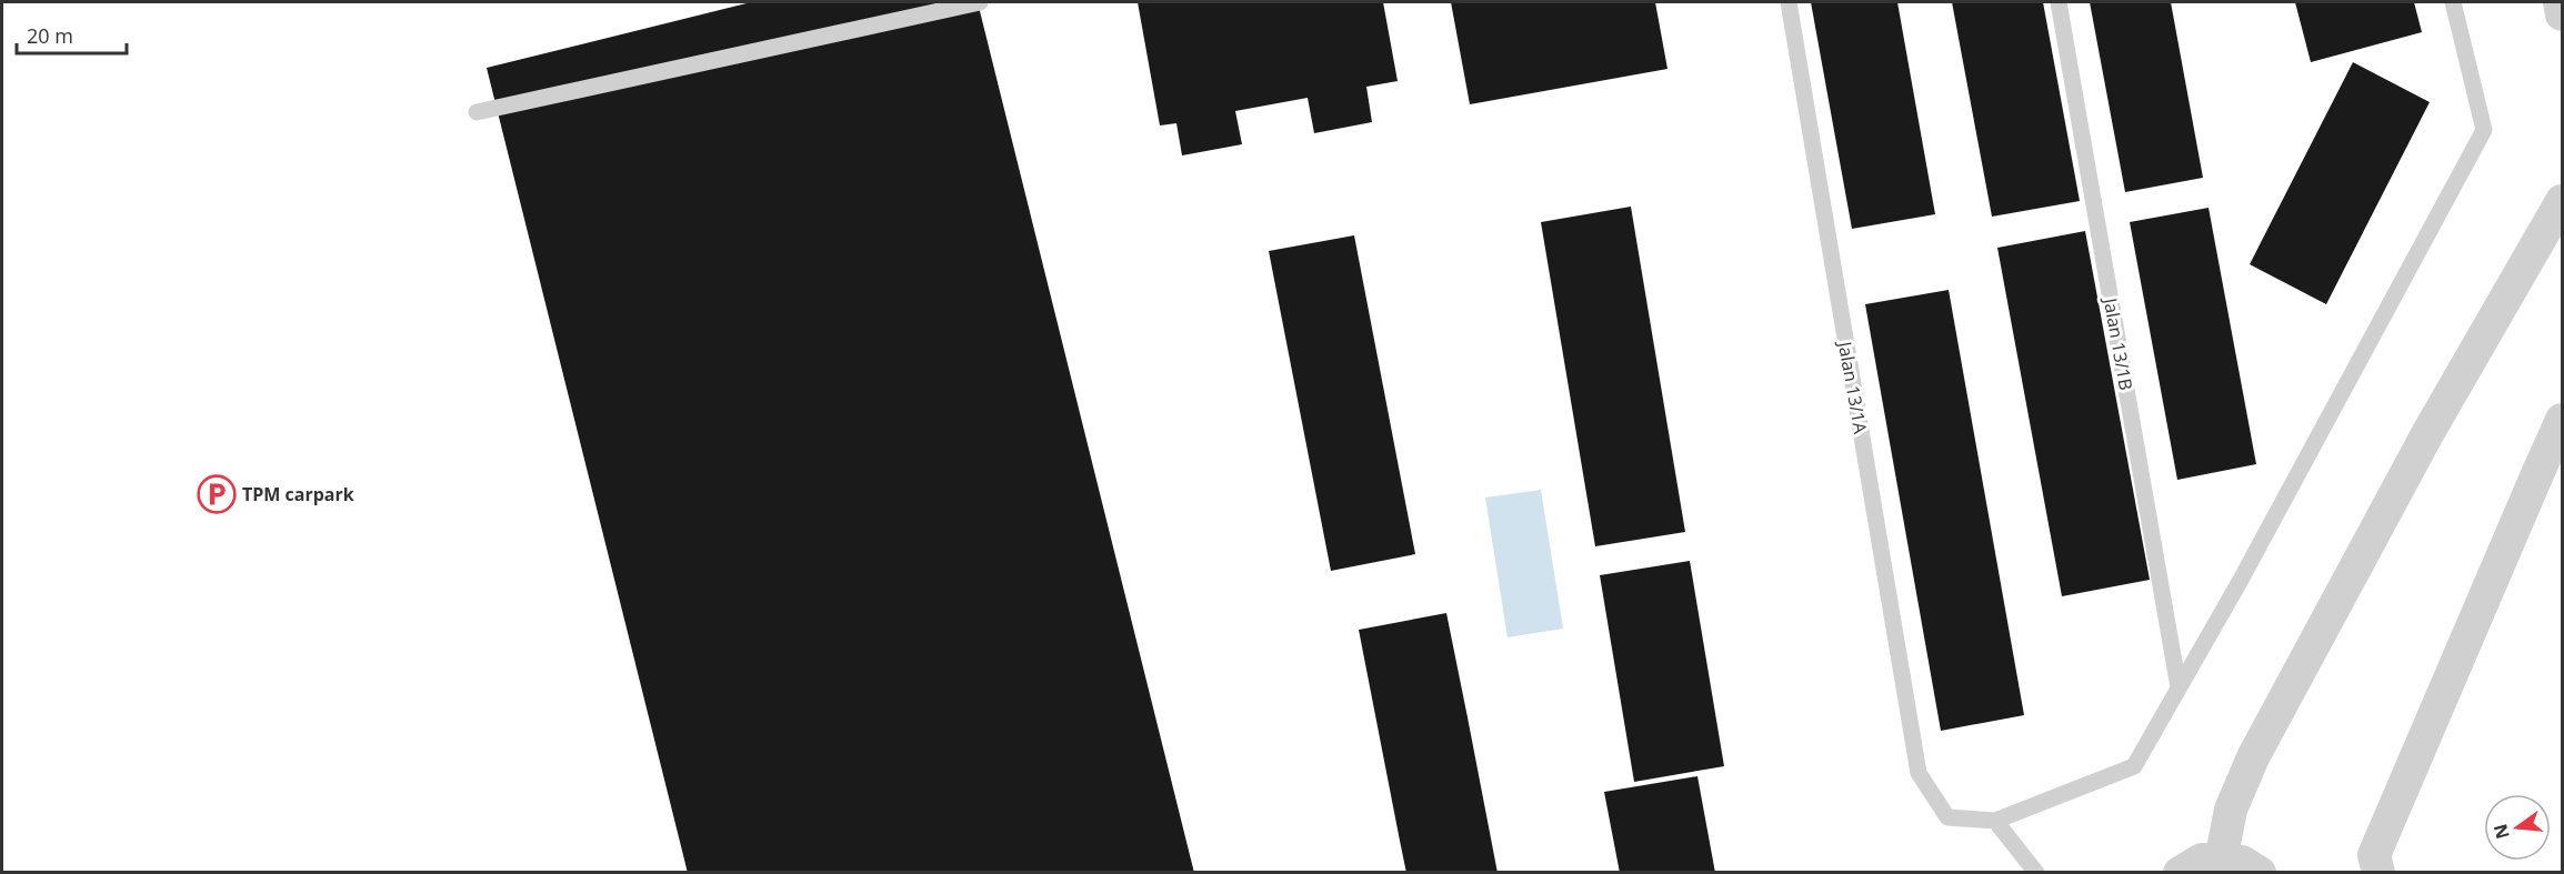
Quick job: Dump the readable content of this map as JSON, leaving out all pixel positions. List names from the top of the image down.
{
  "streets": {
    "lane": ["Jalan 13/1B", "Jalan 13/1A"]
  },
  "places": {
    "parking": ["TPM carpark"]
  },
  "scale_bar": "20 m",
  "north": "left"
}
